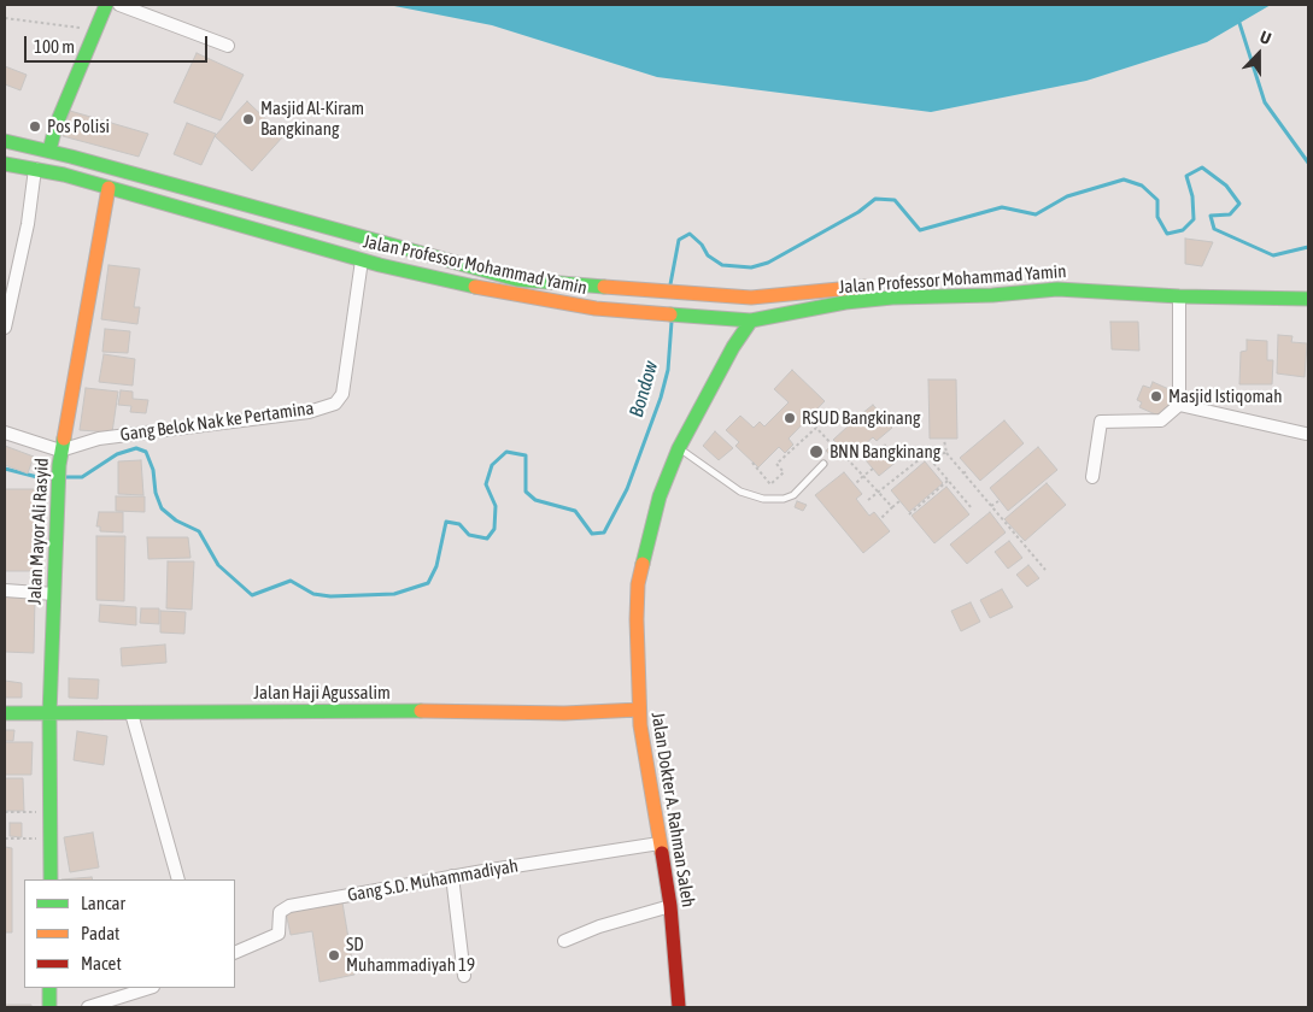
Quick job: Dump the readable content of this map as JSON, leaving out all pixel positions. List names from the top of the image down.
{
  "streets": {
    "main road": [
      "Jalan Professor Mohammad Yamin",
      "Jalan Mayor Ali Rasyid",
      "Jalan Haji Agussalim",
      "Jalan Dokter A. Rahman Saleh"
    ],
    "street": ["Gang Belok Nak ke Pertamina", "Gang S.D. Muhammadiyah"]
  },
  "crossings": [
    ["Jalan Professor Mohammad Yamin", "Gang Belok Nak ke Pertamina"],
    ["Jalan Professor Mohammad Yamin", "Jalan Mayor Ali Rasyid"],
    ["Jalan Professor Mohammad Yamin", "Jalan Dokter A. Rahman Saleh"],
    ["Gang Belok Nak ke Pertamina", "Jalan Mayor Ali Rasyid"],
    ["Jalan Mayor Ali Rasyid", "Jalan Haji Agussalim"],
    ["Jalan Haji Agussalim", "Jalan Dokter A. Rahman Saleh"],
    ["Jalan Dokter A. Rahman Saleh", "Gang S.D. Muhammadiyah"]
  ],
  "water": ["Bondow"],
  "places": [
    "Masjid Al-Kiram Bangkinang",
    "Pos Polisi",
    "Masjid Istiqomah",
    "RSUD Bangkinang",
    "BNN Bangkinang",
    "SD Muhammadiyah 19"
  ],
  "legend": ["Lancar", "Padat", "Macet"],
  "scale_bar": "100 m",
  "north": "top"
}
